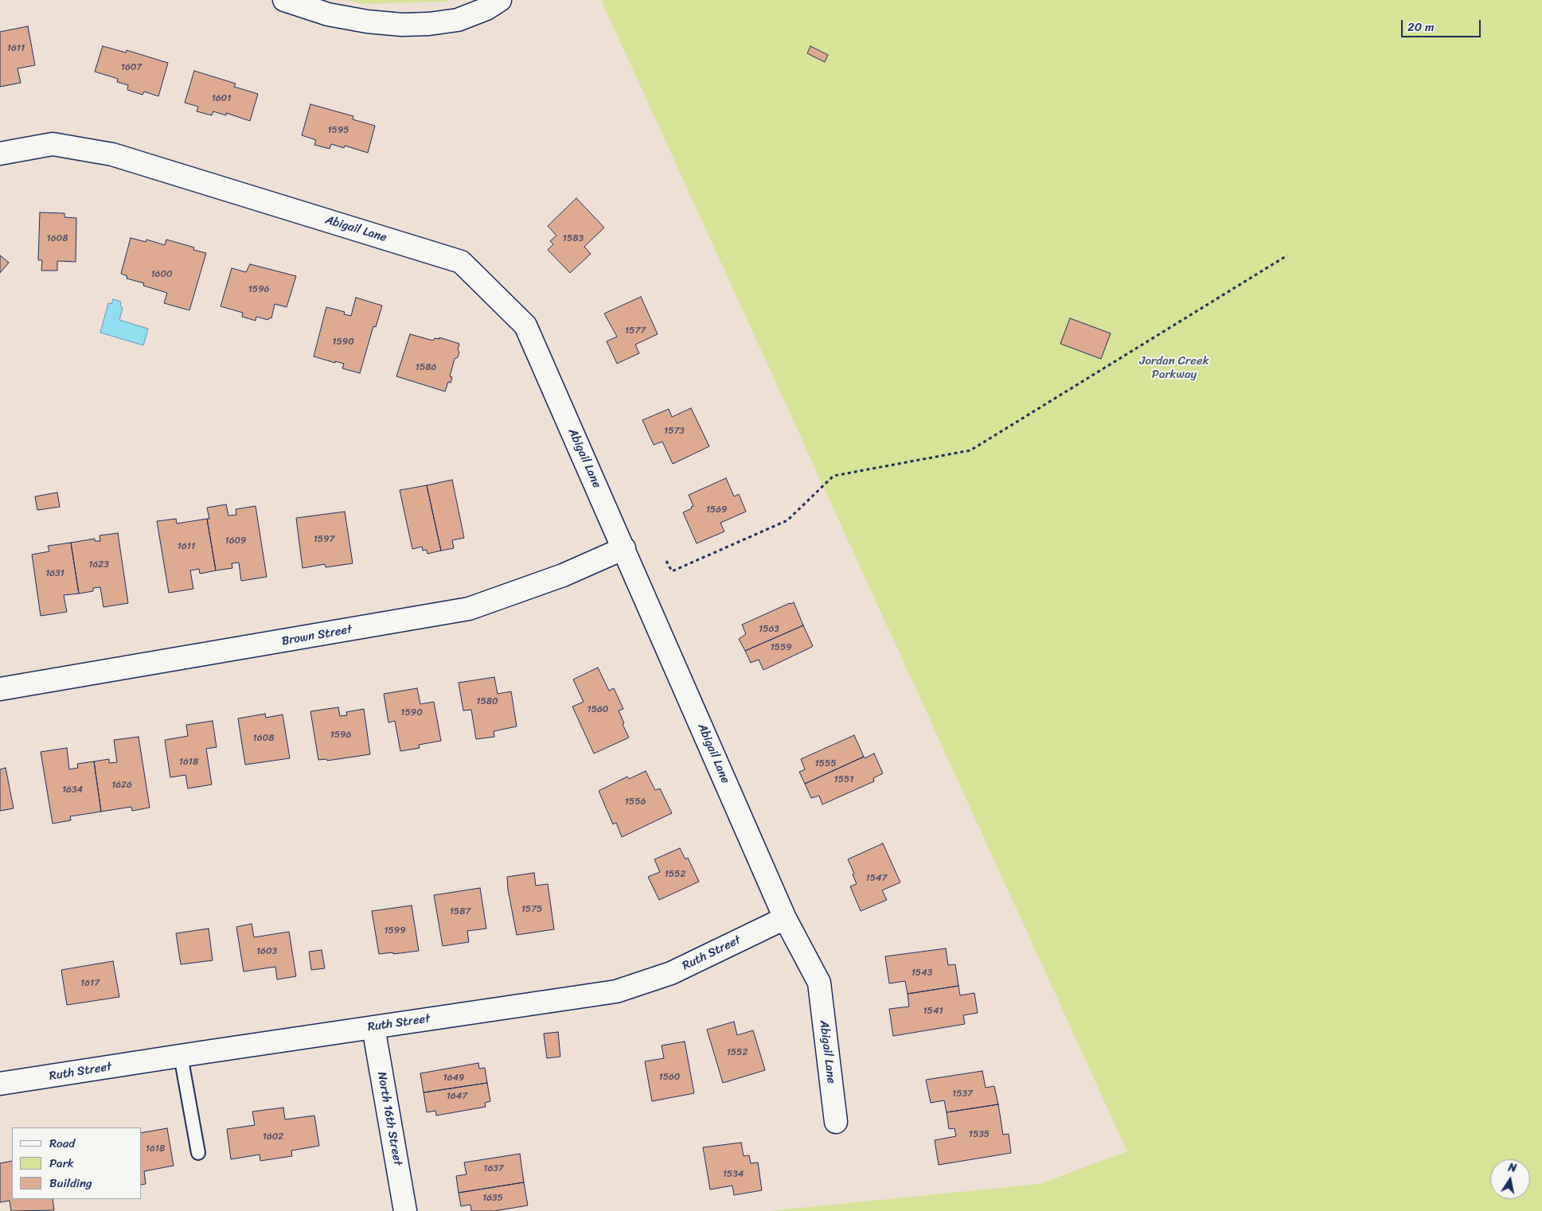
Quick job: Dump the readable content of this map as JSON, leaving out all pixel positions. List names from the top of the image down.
{
  "streets": {
    "street": [
      "Abigail Lane",
      "Brown Street",
      "Ruth Street",
      "North 16th Street"
    ]
  },
  "crossings": [
    ["Abigail Lane", "Brown Street"],
    ["Abigail Lane", "Ruth Street"],
    ["Ruth Street", "North 16th Street"]
  ],
  "parks": ["Jordan Creek Parkway"],
  "house_numbers": [
    "1611",
    "1607",
    "1601",
    "1595",
    "1608",
    "1583",
    "1600",
    "1596",
    "1577",
    "1590",
    "1586",
    "1573",
    "1569",
    "1597",
    "1609",
    "1611",
    "1623",
    "1631",
    "1563",
    "1559",
    "1580",
    "1560",
    "1590",
    "1596",
    "1608",
    "1618",
    "1555",
    "1551",
    "1626",
    "1634",
    "1556",
    "1552",
    "1547",
    "1575",
    "1587",
    "1599",
    "1603",
    "1543",
    "1617",
    "1541",
    "1552",
    "1560",
    "1649",
    "1537",
    "1647",
    "1535",
    "1602",
    "1618",
    "1637",
    "1534",
    "1635"
  ],
  "legend": ["Road", "Park", "Building"],
  "scale_bar": "20 m",
  "north": "top"
}
